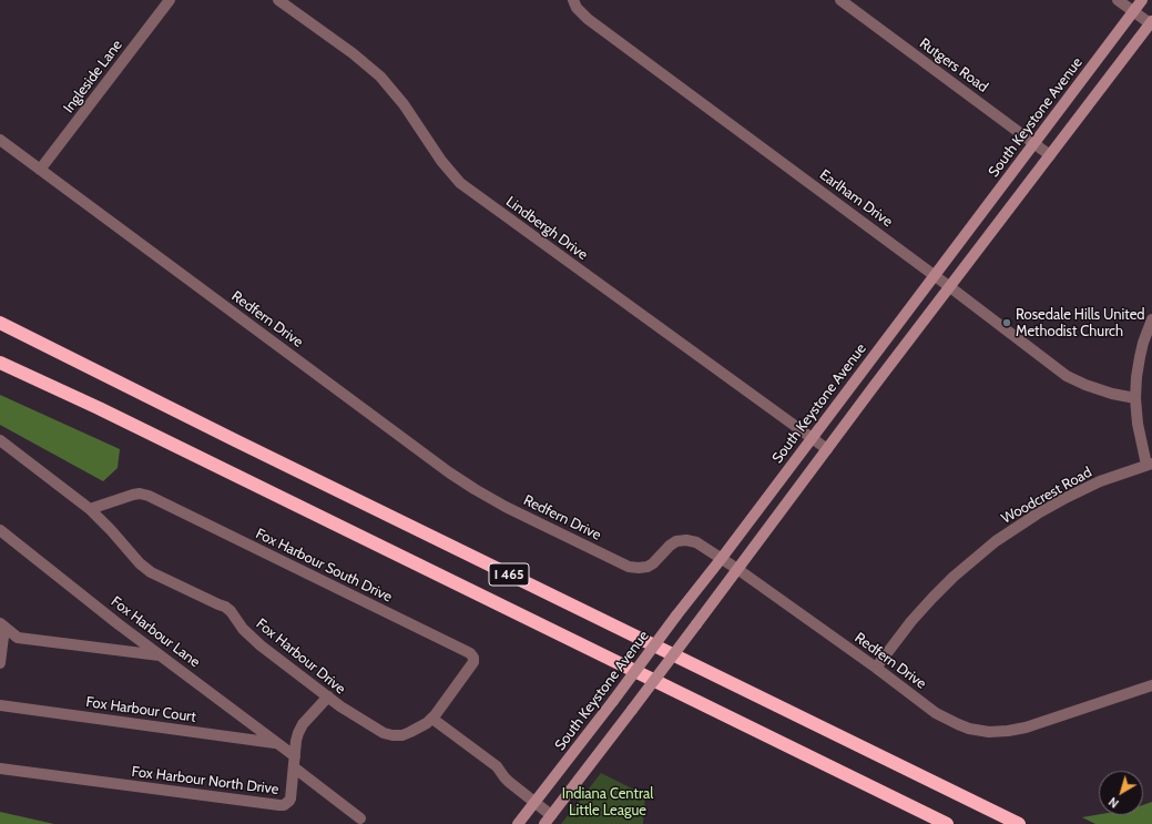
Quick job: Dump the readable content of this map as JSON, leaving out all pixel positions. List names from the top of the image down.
{
  "streets": {
    "highway": ["I 465"],
    "main road": ["South Keystone Avenue"],
    "street": [
      "Rutgers Road",
      "Ingleside Lane",
      "Earlham Drive",
      "Lindbergh Drive",
      "Redfern Drive",
      "Woodcrest Road",
      "Fox Harbour South Drive",
      "Fox Harbour Lane",
      "Fox Harbour Drive",
      "Fox Harbour Court",
      "Fox Harbour North Drive"
    ]
  },
  "crossings": [
    ["Rutgers Road", "South Keystone Avenue"],
    ["Ingleside Lane", "Redfern Drive"],
    ["South Keystone Avenue", "Earlham Drive"],
    ["South Keystone Avenue", "Lindbergh Drive"],
    ["South Keystone Avenue", "Redfern Drive"],
    ["Redfern Drive", "Woodcrest Road"],
    ["Fox Harbour South Drive", "Fox Harbour Drive"],
    ["Fox Harbour Lane", "Fox Harbour Court"],
    ["Fox Harbour Lane", "Fox Harbour North Drive"],
    ["Fox Harbour Drive", "Fox Harbour North Drive"]
  ],
  "parks": ["Indiana Central Little League"],
  "places": ["Rosedale Hills United Methodist Church"],
  "north": "bottom left"
}
